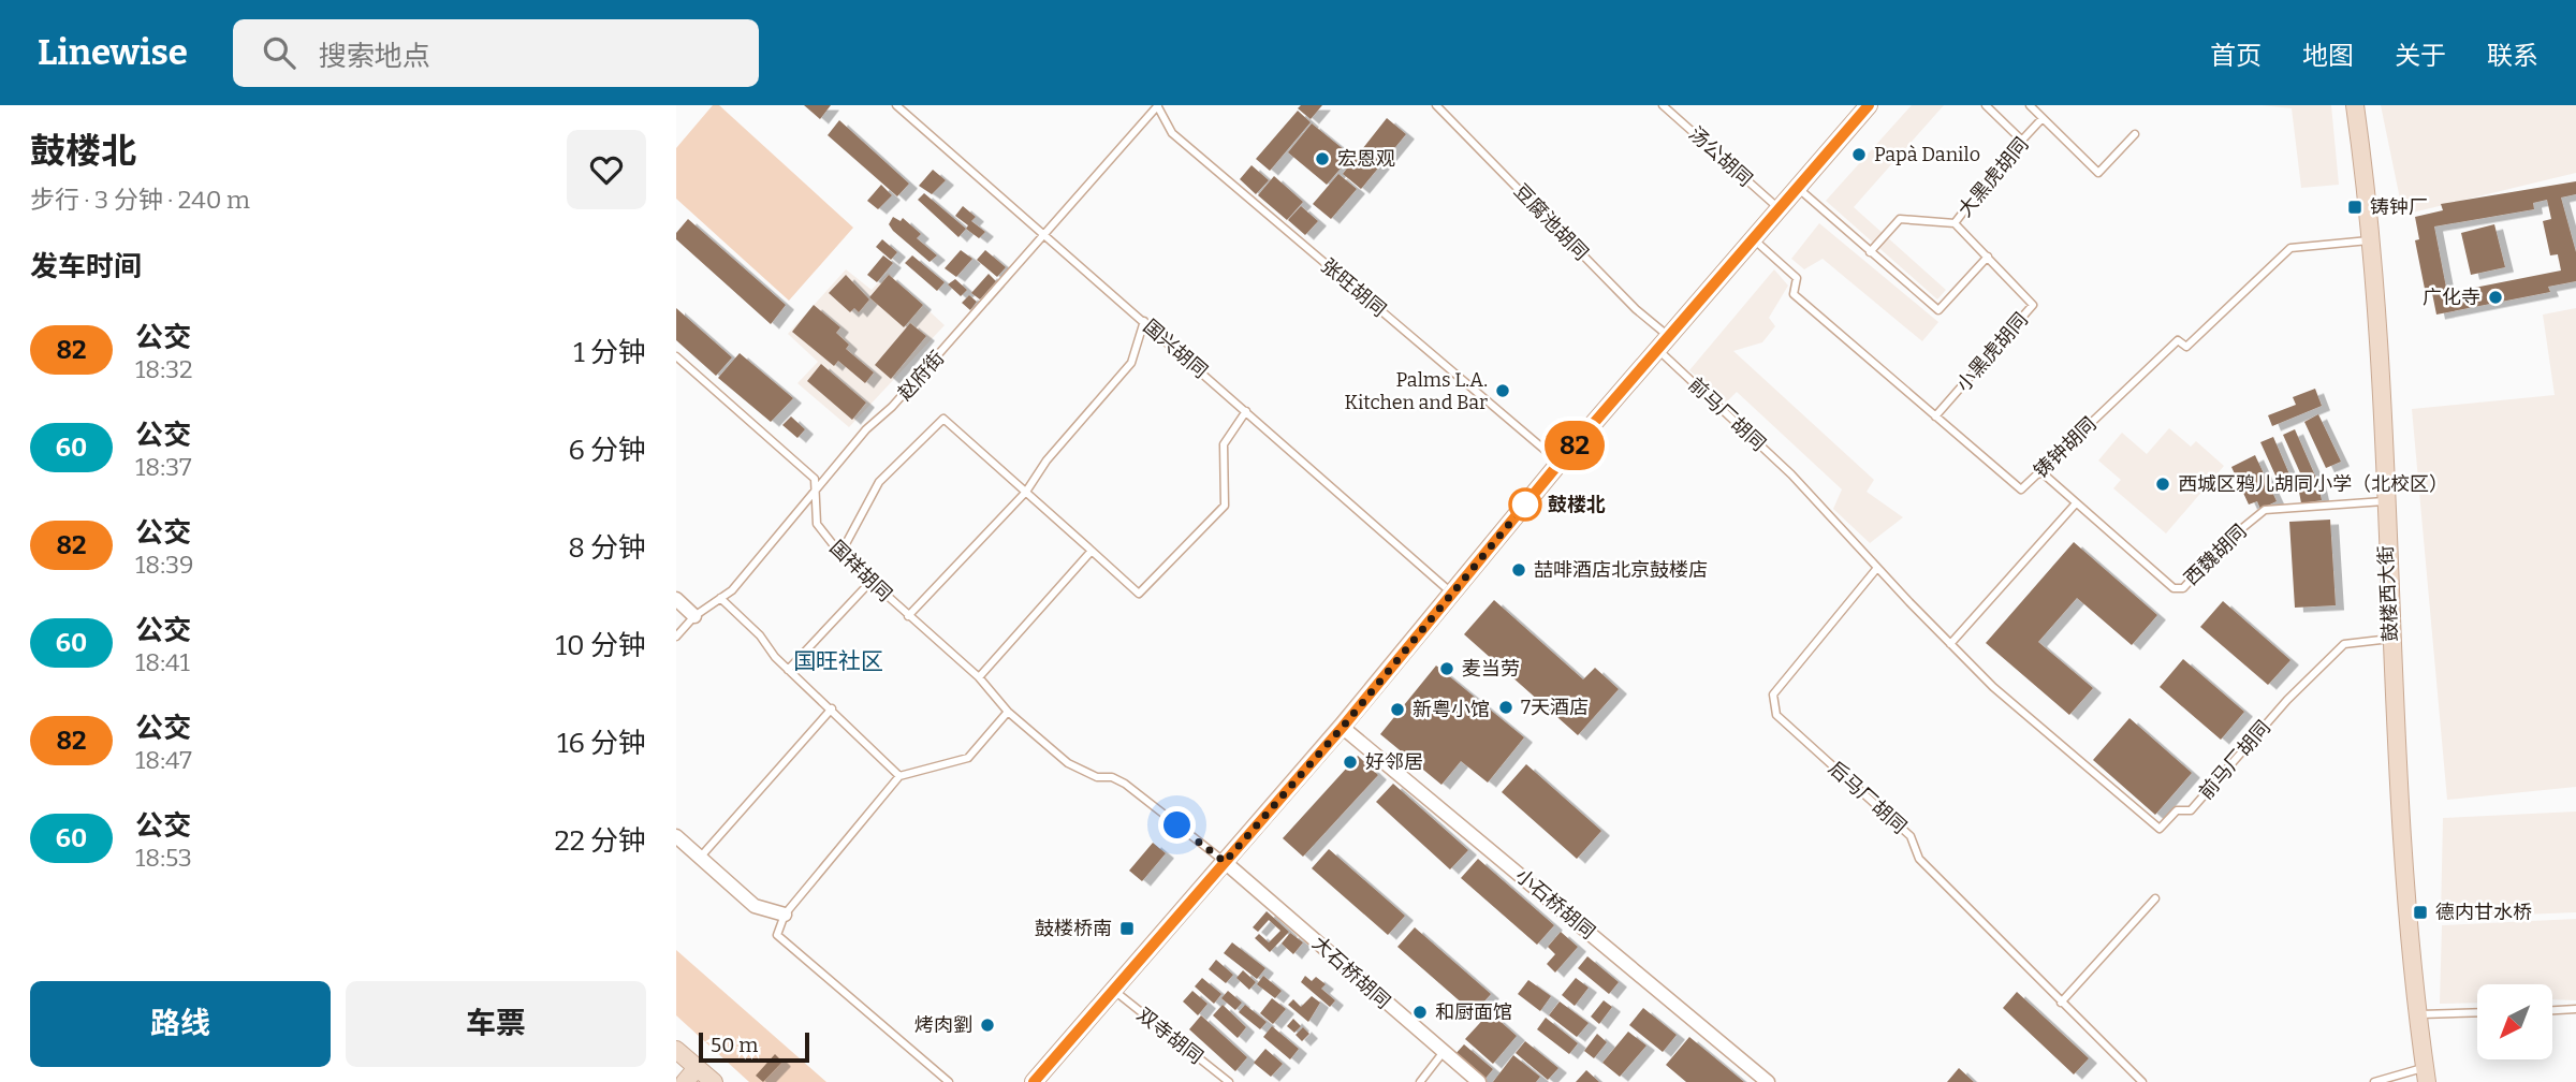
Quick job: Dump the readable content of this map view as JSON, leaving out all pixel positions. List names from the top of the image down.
{
  "streets": {
    "main road": ["鼓楼西大街"],
    "street": ["小石桥胡同", "大石桥胡同"],
    "lane": [
      "汤公胡同",
      "大黑虎胡同",
      "豆腐池胡同",
      "张旺胡同",
      "国兴胡同",
      "小黑虎胡同",
      "赵府街",
      "前马厂胡同",
      "铸钟胡同",
      "西魏胡同",
      "国祥胡同",
      "后马厂胡同",
      "双寺胡同"
    ]
  },
  "crossings": [
    ["大黑虎胡同", "小黑虎胡同"],
    ["豆腐池胡同", "前马厂胡同"],
    ["张旺胡同", "赵府街"],
    ["国兴胡同", "赵府街"],
    ["小黑虎胡同", "铸钟胡同"],
    ["赵府街", "国祥胡同"],
    ["前马厂胡同", "鼓楼西大街"],
    ["前马厂胡同", "后马厂胡同"],
    ["铸钟胡同", "西魏胡同"],
    ["铸钟胡同", "鼓楼西大街"],
    ["西魏胡同", "鼓楼西大街"],
    ["国祥胡同", "大石桥胡同"]
  ],
  "districts": ["国旺社区"],
  "places": {
    "other": [
      "Papà Danilo",
      "宏恩观",
      "广化寺",
      "Palms L.A. Kitchen and Bar",
      "西城区鸦儿胡同小学（北校区）",
      "鼓楼北",
      "喆啡酒店北京鼓楼店",
      "麦当劳",
      "7天酒店",
      "新粤小馆",
      "好邻居",
      "和厨面馆",
      "烤肉劉"
    ],
    "transit": ["铸钟厂", "德内甘水桥", "鼓楼桥南"]
  },
  "lines": ["bus line 82"],
  "scale_bar": "50 m",
  "north": "bottom left",
  "page": {
    "header": "Linewise",
    "search": "搜索地点",
    "nav": [
      "首页",
      "地图",
      "关于",
      "联系"
    ],
    "heading": [
      ["鼓楼北", "步行 · 3 分钟 · 240 m"],
      "发车时间"
    ],
    "on_map": "82",
    "list": [
      {
        "mark": "82",
        "name": "公交",
        "note": "18:32",
        "value": "1 分钟"
      },
      {
        "mark": "60",
        "name": "公交",
        "note": "18:37",
        "value": "6 分钟"
      },
      {
        "mark": "82",
        "name": "公交",
        "note": "18:39",
        "value": "8 分钟"
      },
      {
        "mark": "60",
        "name": "公交",
        "note": "18:41",
        "value": "10 分钟"
      },
      {
        "mark": "82",
        "name": "公交",
        "note": "18:47",
        "value": "16 分钟"
      },
      {
        "mark": "60",
        "name": "公交",
        "note": "18:53",
        "value": "22 分钟"
      }
    ],
    "buttons": ["路线", "车票"],
    "scale": "50 m"
  }
}
